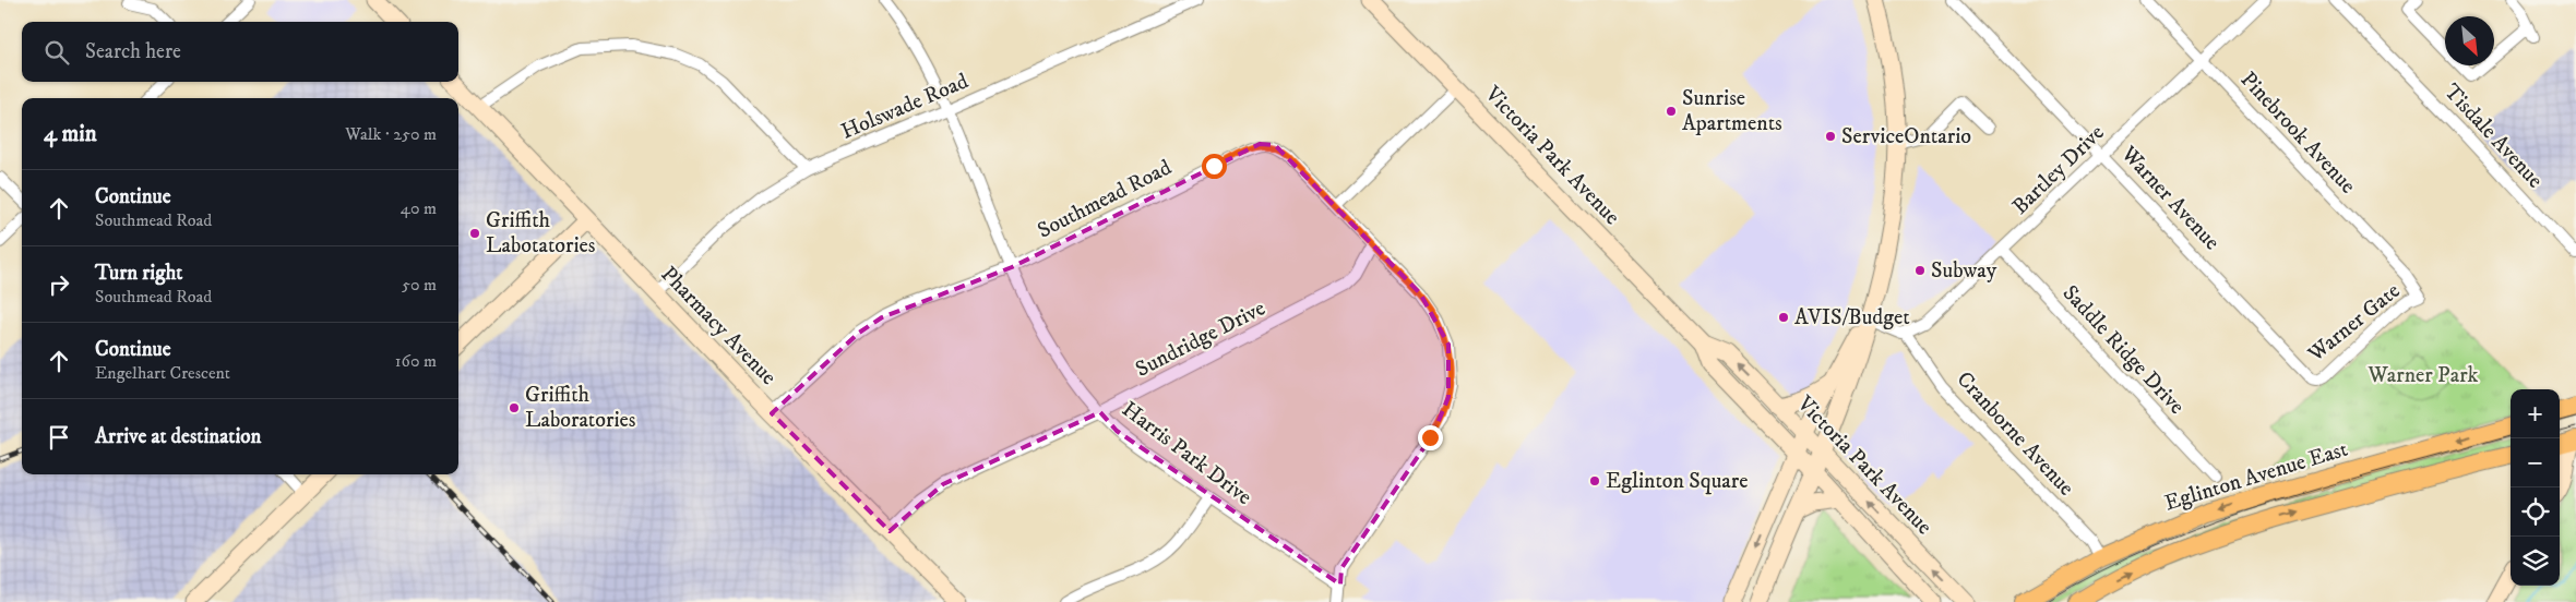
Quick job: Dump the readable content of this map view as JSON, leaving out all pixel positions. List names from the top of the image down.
{
  "streets": {
    "main road": ["Victoria Park Avenue", "Pharmacy Avenue", "Eglinton Avenue East"],
    "street": [
      "Holswade Road",
      "Pinebrook Avenue",
      "Tisdale Avenue",
      "Bartley Drive",
      "Warner Avenue",
      "Southmead Road",
      "Warner Gate",
      "Sundridge Drive",
      "Saddle Ridge Drive",
      "Cranborne Avenue",
      "Harris Park Drive"
    ]
  },
  "crossings": [
    ["Holswade Road", "Pharmacy Avenue"],
    ["Holswade Road", "Harris Park Drive"],
    ["Pinebrook Avenue", "Bartley Drive"],
    ["Pinebrook Avenue", "Warner Gate"],
    ["Bartley Drive", "Warner Avenue"],
    ["Bartley Drive", "Saddle Ridge Drive"],
    ["Bartley Drive", "Cranborne Avenue"],
    ["Warner Avenue", "Warner Gate"],
    ["Southmead Road", "Pharmacy Avenue"],
    ["Southmead Road", "Sundridge Drive"],
    ["Southmead Road", "Harris Park Drive"],
    ["Pharmacy Avenue", "Sundridge Drive"],
    ["Sundridge Drive", "Harris Park Drive"],
    ["Cranborne Avenue", "Eglinton Avenue East"]
  ],
  "parks": ["Warner Park"],
  "places": [
    "Sunrise Apartments",
    "ServiceOntario",
    "Griffith Labotatories",
    "Subway",
    "AVIS/Budget",
    "Griffith Laboratories",
    "Eglinton Square"
  ],
  "north": "bottom right",
  "page": {
    "search": "Search here",
    "heading": ["4 min", "Walk · 250 m"],
    "list": [
      ["Continue", "Southmead Road", "40 m"],
      ["Turn right", "Southmead Road", "50 m"],
      ["Continue", "Engelhart Crescent", "160 m"],
      "Arrive at destination"
    ],
    "map_buttons": ["+", "−"]
  }
}
